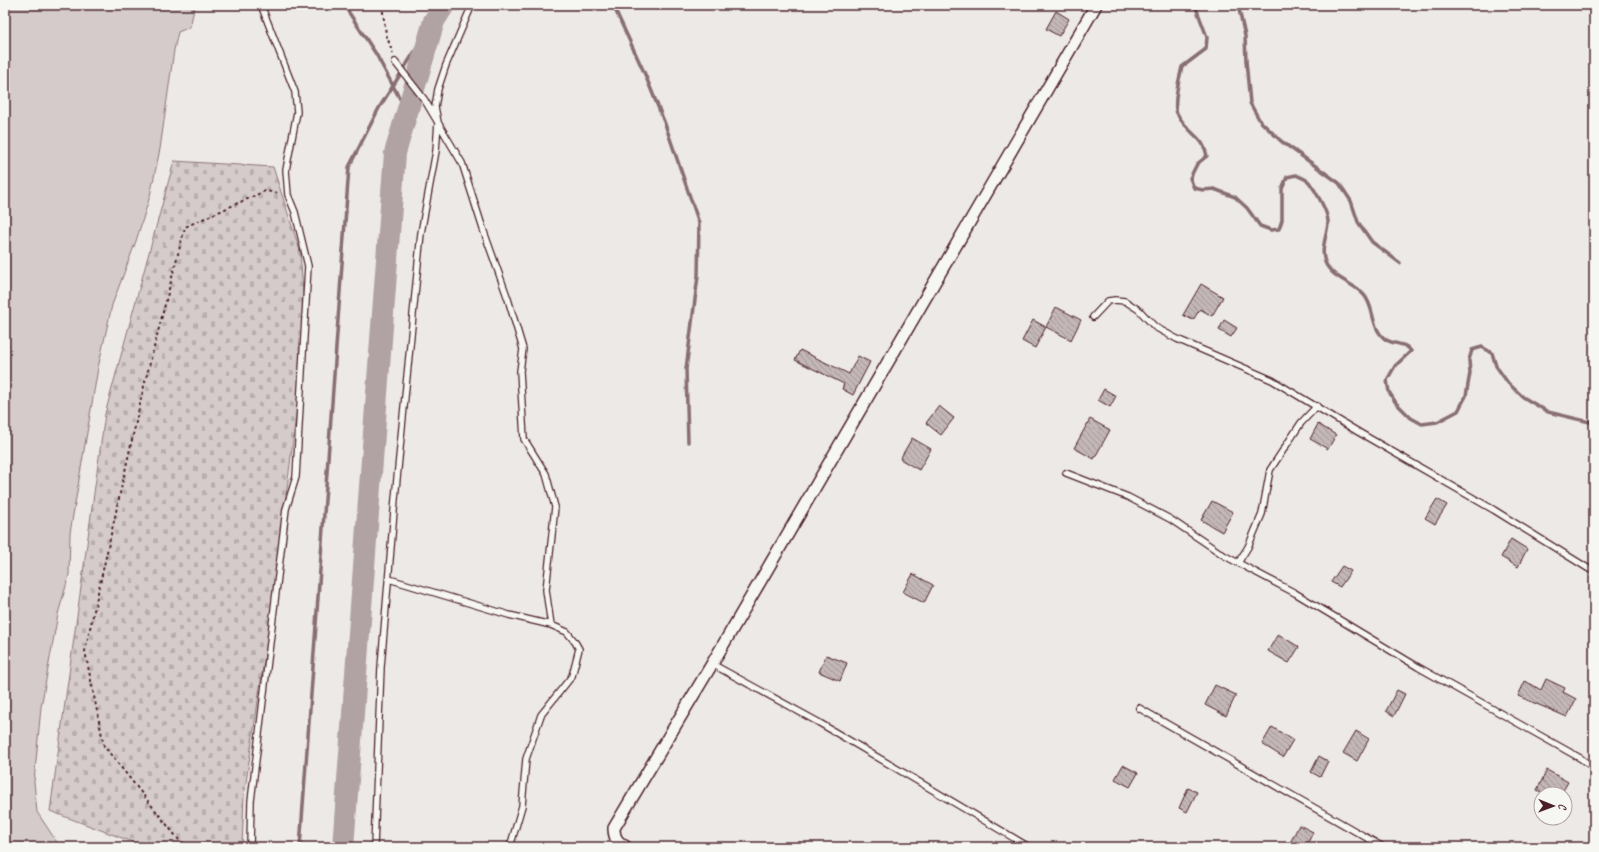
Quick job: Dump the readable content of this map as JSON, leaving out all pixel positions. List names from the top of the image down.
{
  "north": "right"
}
